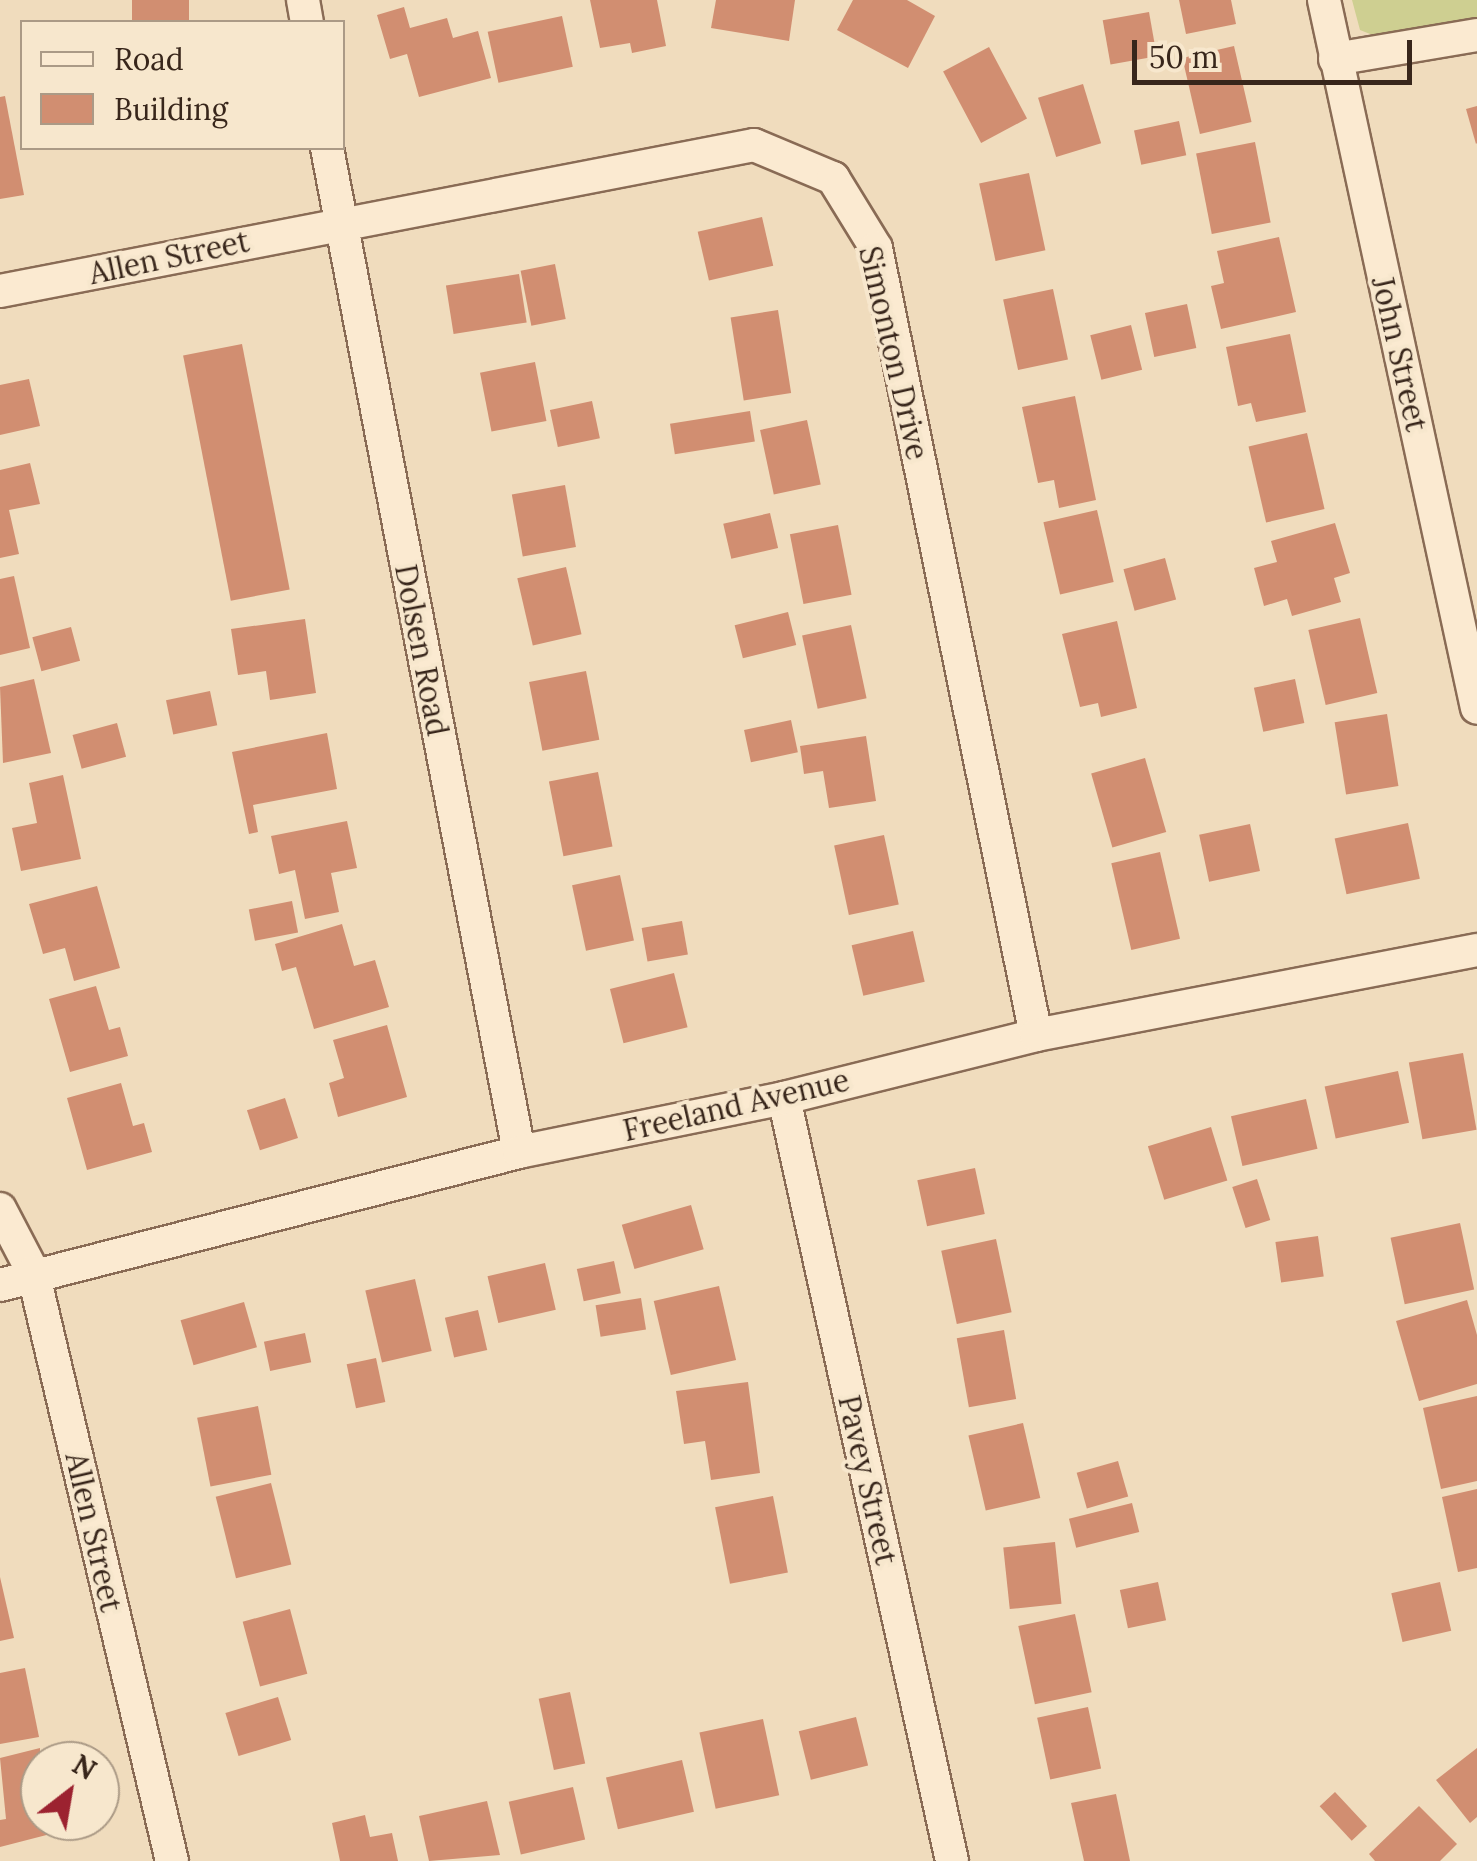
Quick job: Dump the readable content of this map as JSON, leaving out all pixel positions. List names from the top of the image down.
{
  "streets": {
    "street": [
      "Allen Street",
      "Simonton Drive",
      "John Street",
      "Dolsen Road",
      "Freeland Avenue",
      "Pavey Street"
    ]
  },
  "crossings": [
    ["Allen Street", "Simonton Drive"],
    ["Allen Street", "Dolsen Road"],
    ["Allen Street", "Freeland Avenue"],
    ["Simonton Drive", "Dolsen Road"],
    ["Simonton Drive", "Freeland Avenue"],
    ["Dolsen Road", "Freeland Avenue"],
    ["Freeland Avenue", "Pavey Street"]
  ],
  "legend": ["Road", "Building"],
  "scale_bar": "50 m",
  "north": "top right"
}
